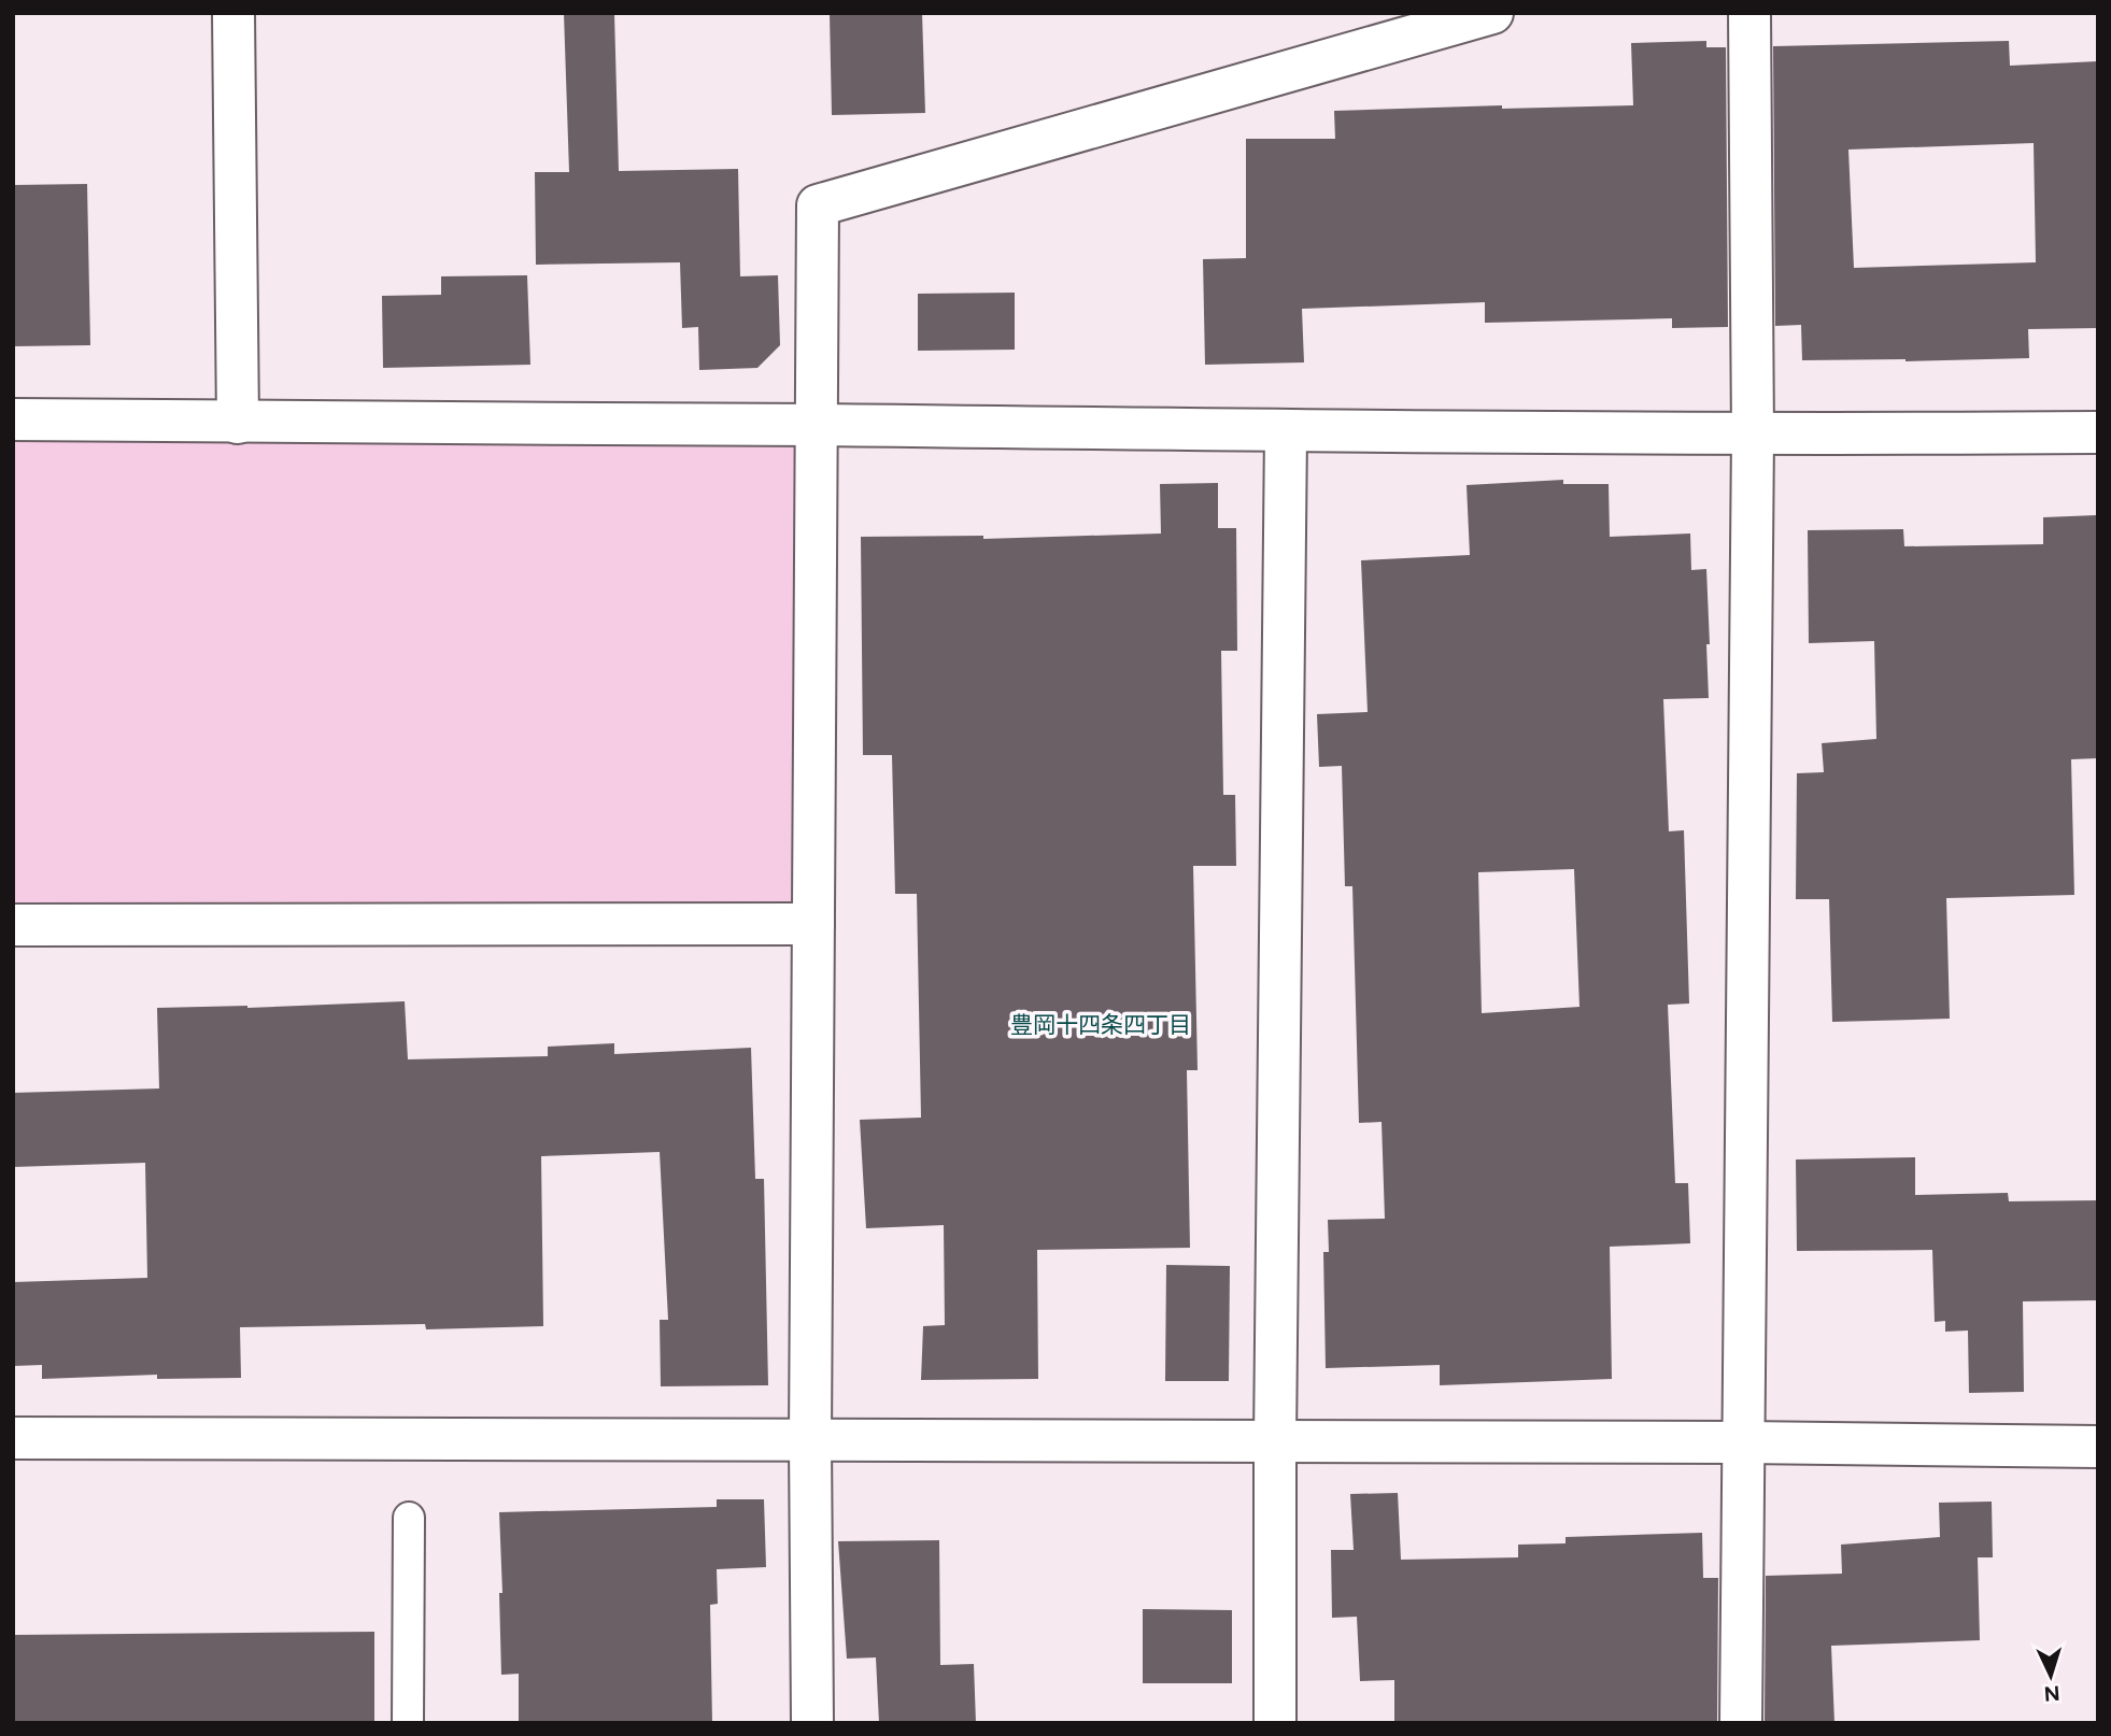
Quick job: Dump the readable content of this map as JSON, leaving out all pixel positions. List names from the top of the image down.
{
  "districts": ["豊岡十四条四丁目"],
  "north": "bottom"
}
